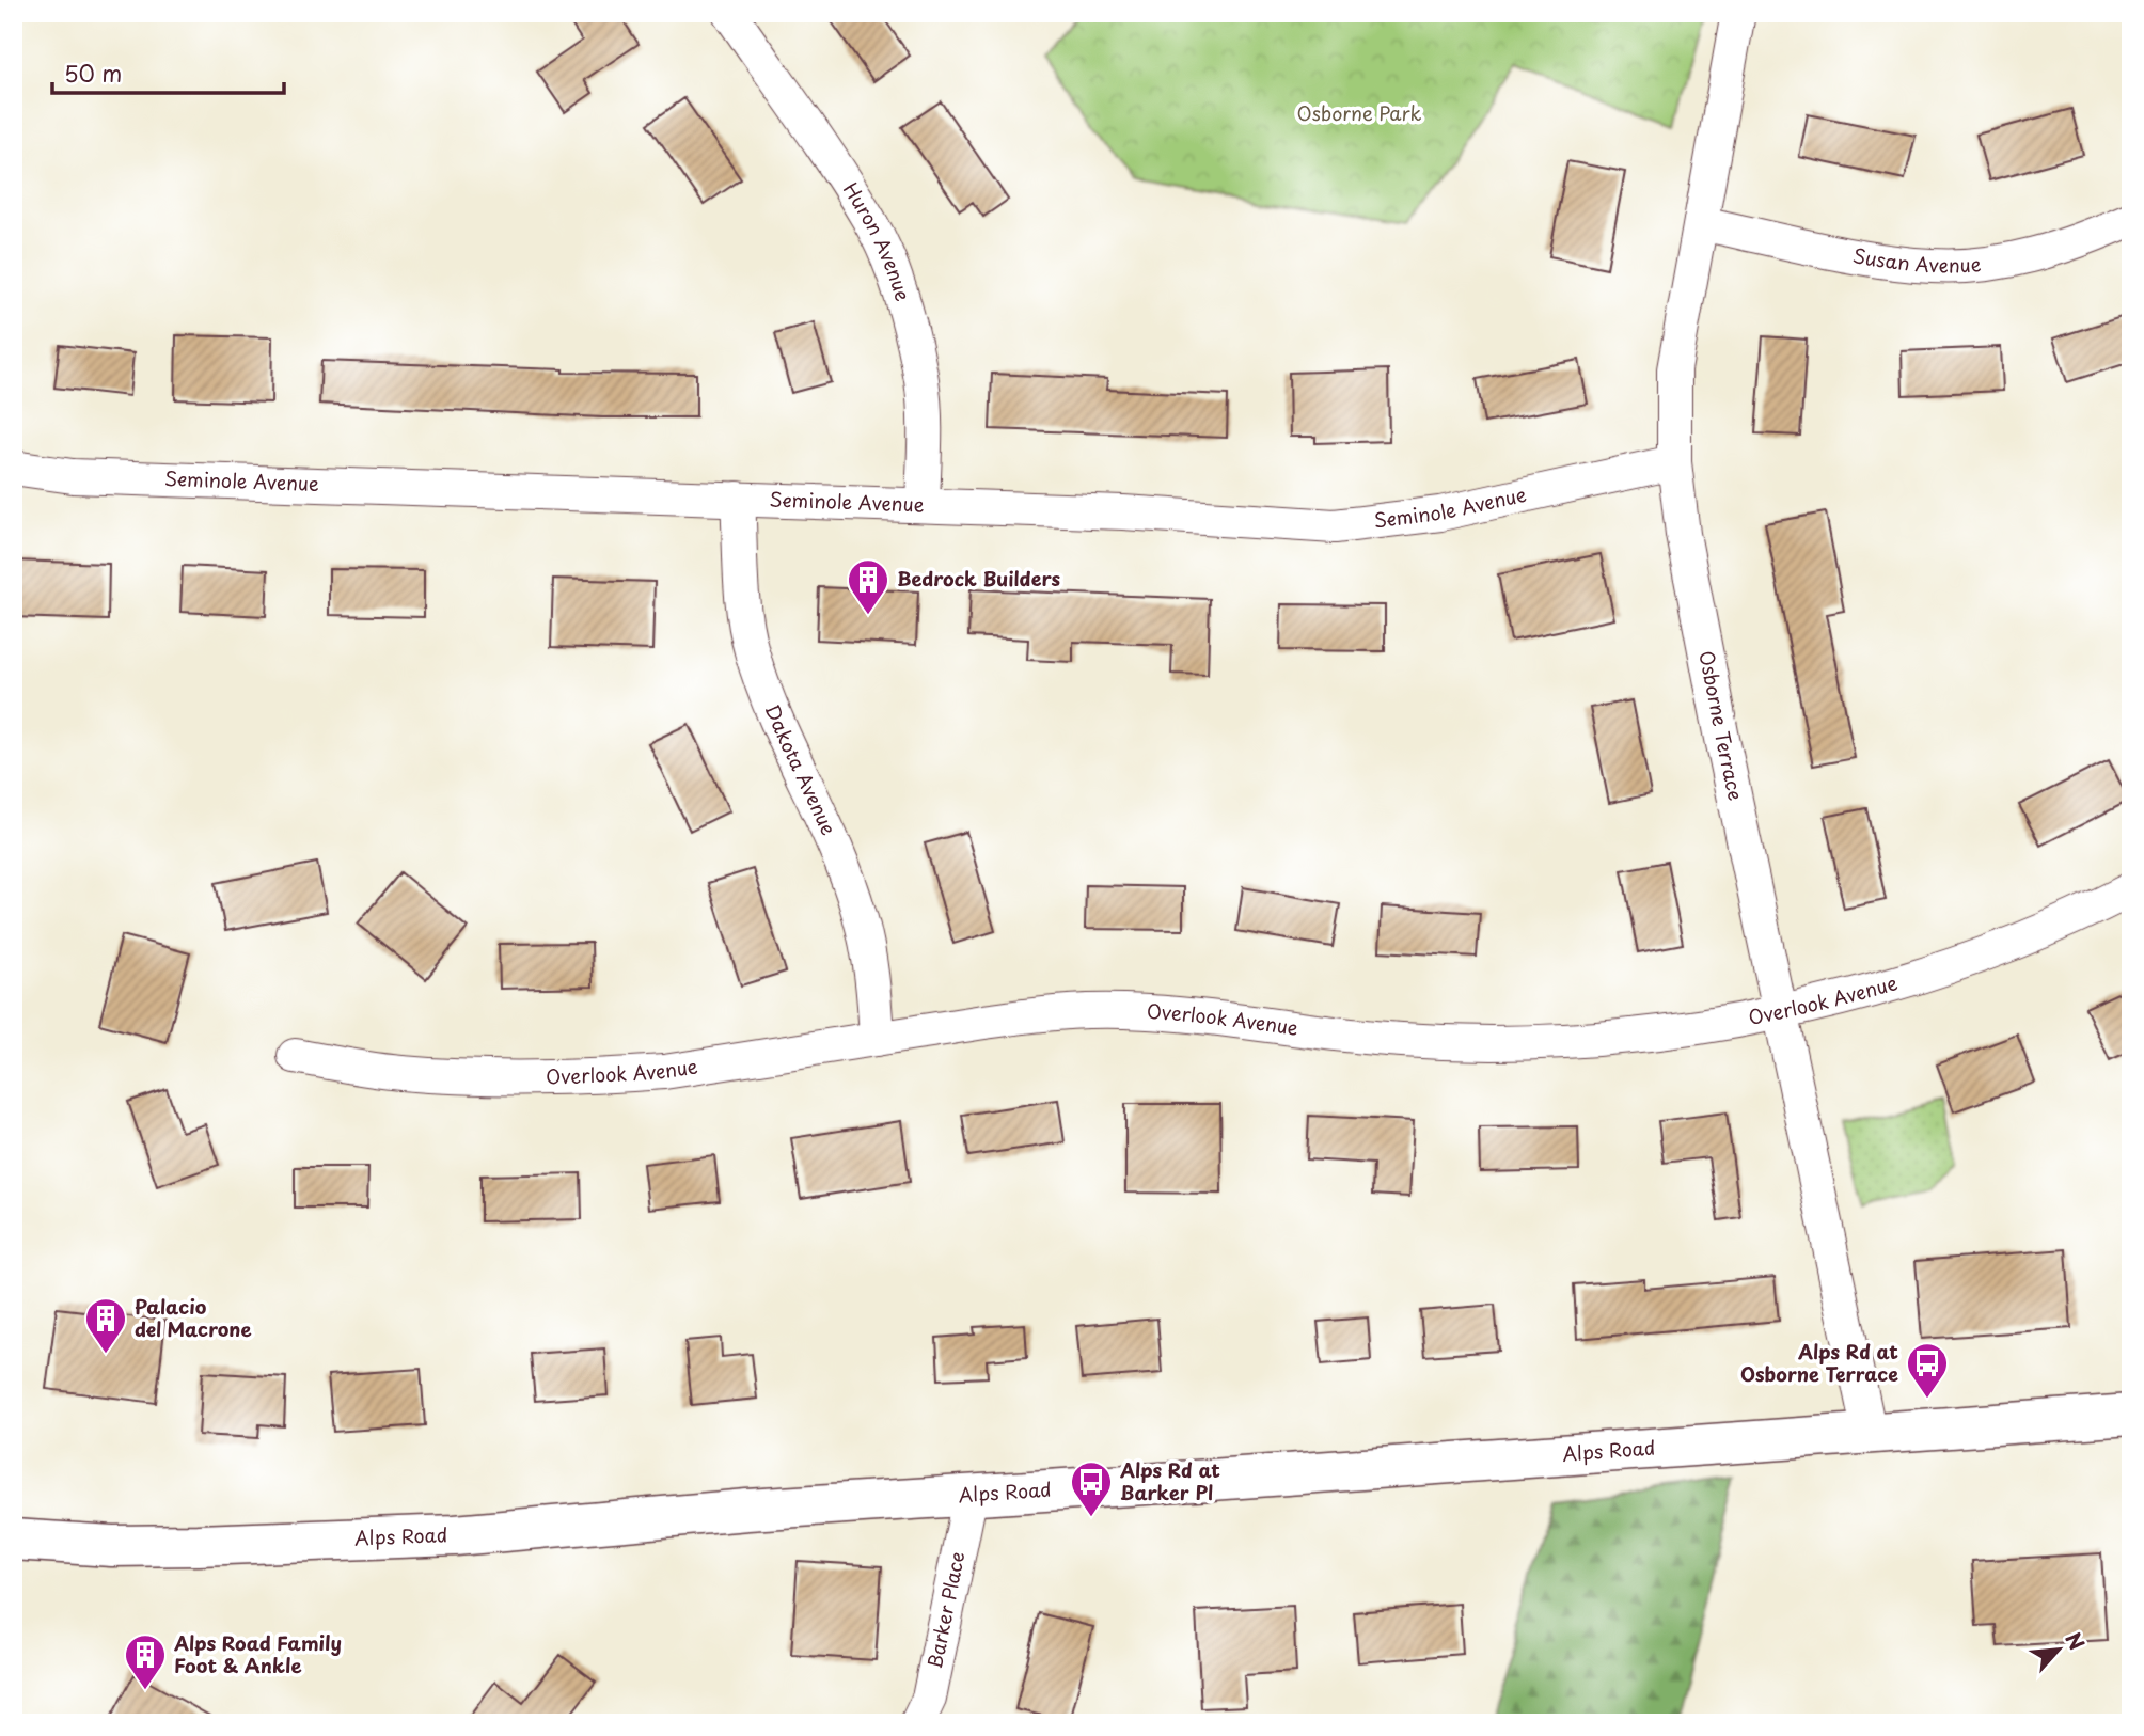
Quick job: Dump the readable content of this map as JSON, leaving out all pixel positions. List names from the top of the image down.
{
  "streets": {
    "main road": ["Alps Road"],
    "street": [
      "Huron Avenue",
      "Susan Avenue",
      "Seminole Avenue",
      "Osborne Terrace",
      "Dakota Avenue",
      "Overlook Avenue",
      "Barker Place"
    ]
  },
  "crossings": [
    ["Huron Avenue", "Seminole Avenue"],
    ["Susan Avenue", "Osborne Terrace"],
    ["Seminole Avenue", "Osborne Terrace"],
    ["Seminole Avenue", "Dakota Avenue"],
    ["Osborne Terrace", "Overlook Avenue"],
    ["Osborne Terrace", "Alps Road"],
    ["Dakota Avenue", "Overlook Avenue"],
    ["Alps Road", "Barker Place"]
  ],
  "parks": ["Osborne Park"],
  "places": {
    "building": ["Bedrock Builders", "Palacio del Macrone", "Alps Road Family Foot & Ankle"],
    "bus stop": ["Alps Rd at Osborne Terrace", "Alps Rd at Barker Pl"]
  },
  "scale_bar": "50 m",
  "north": "top right"
}
